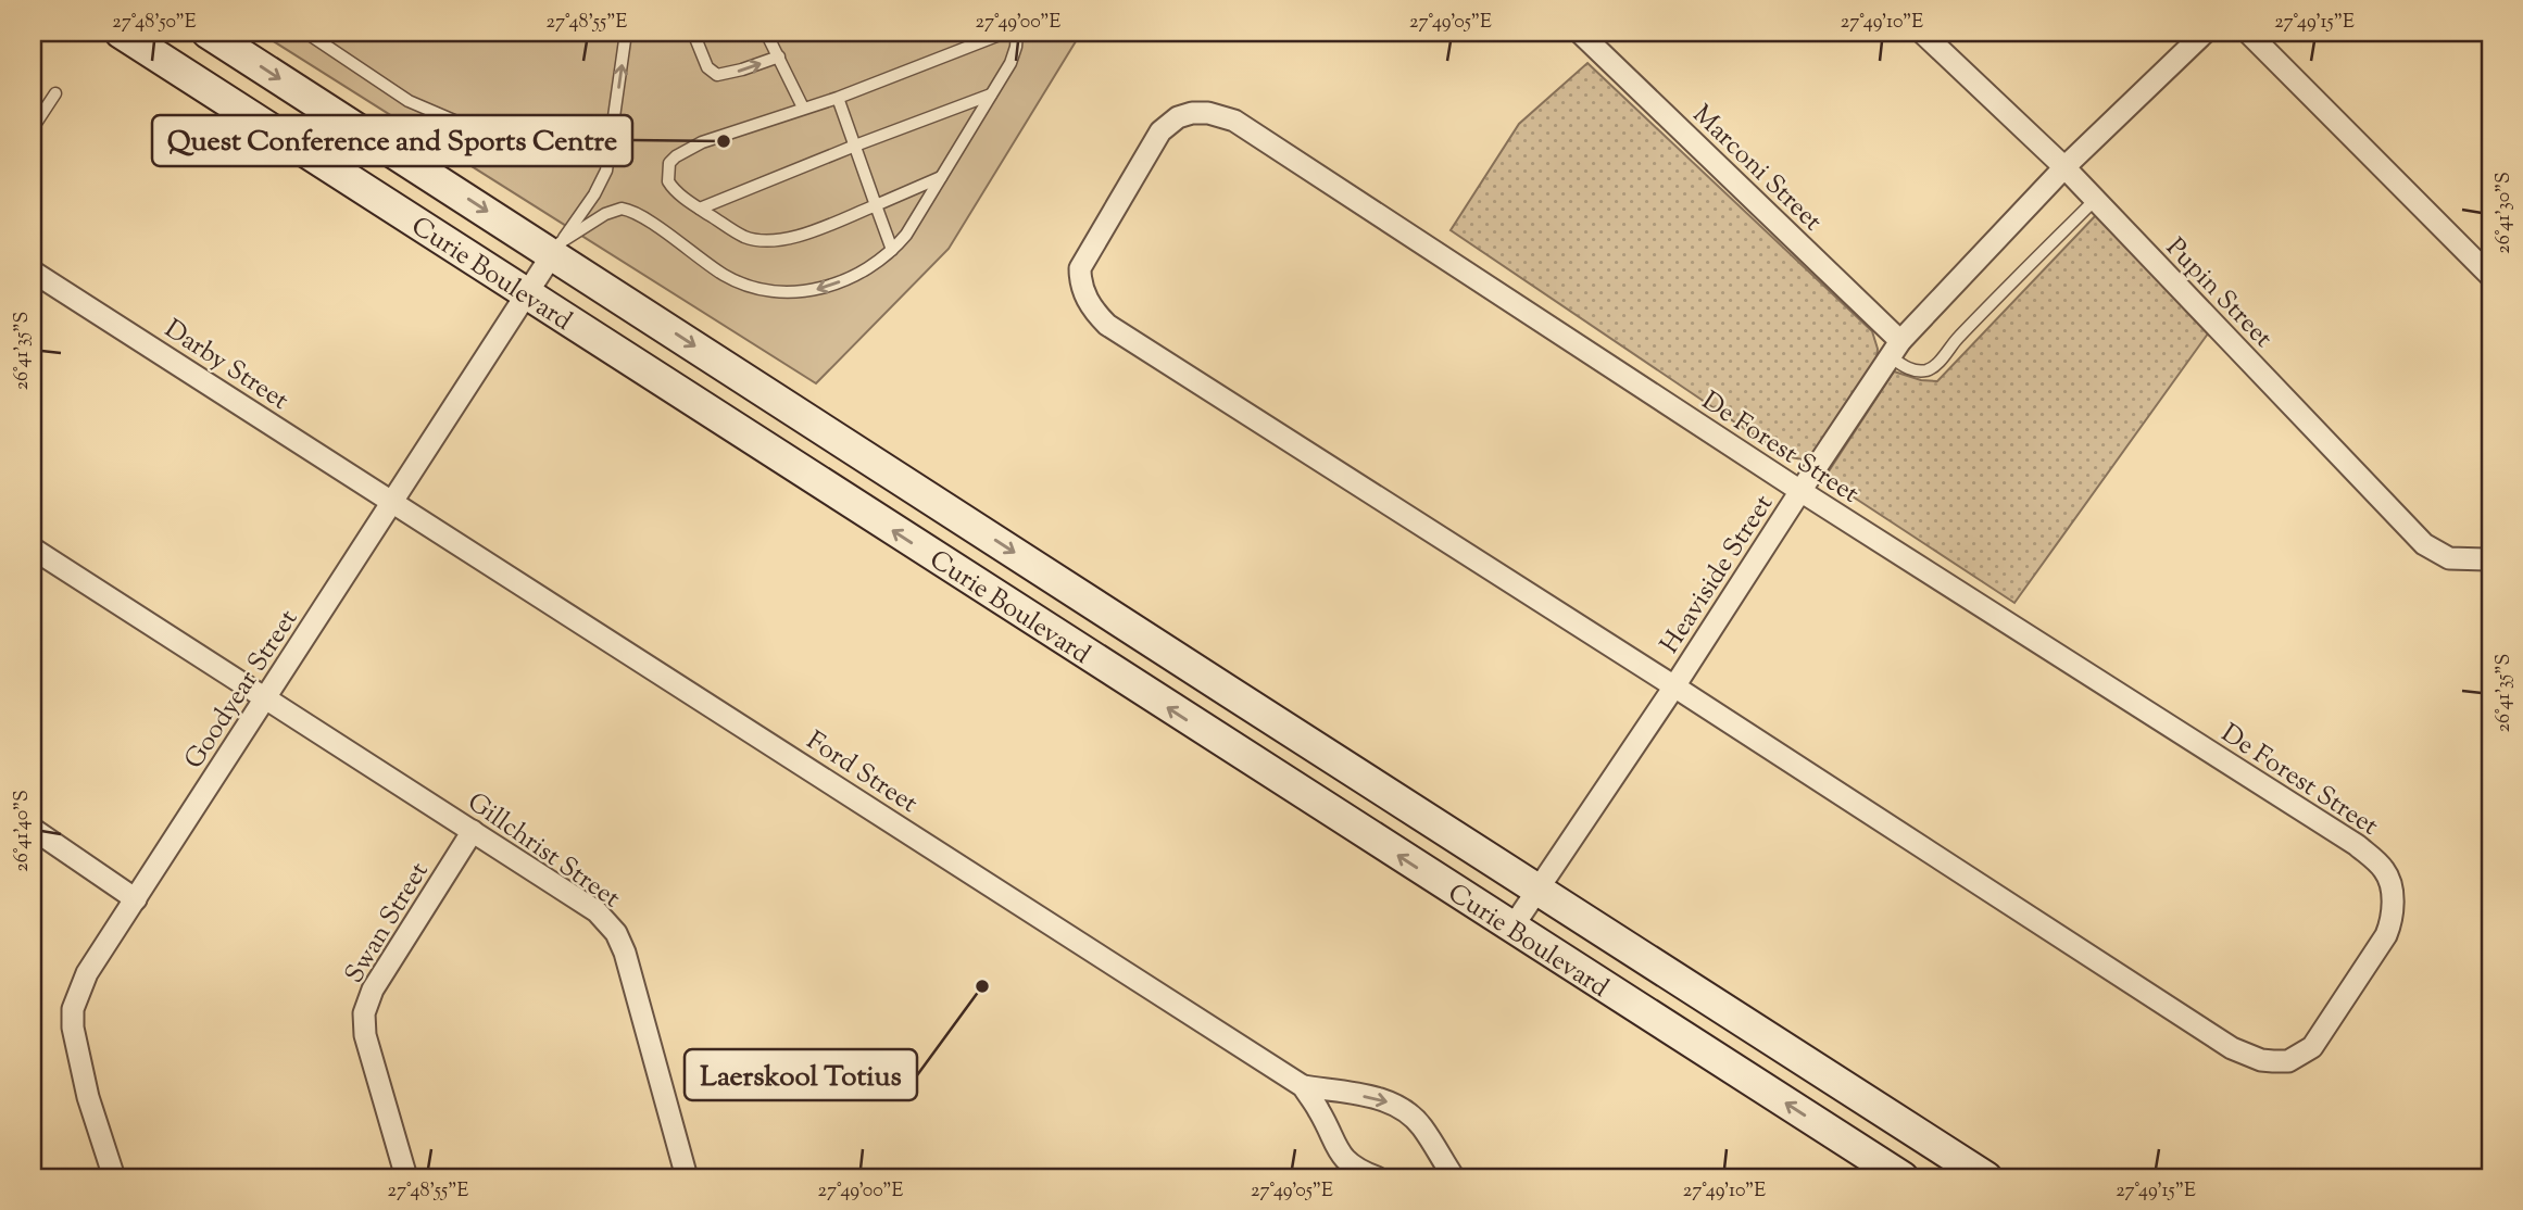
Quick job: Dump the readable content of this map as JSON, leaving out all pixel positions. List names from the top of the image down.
{
  "streets": {
    "street": [
      "Marconi Street",
      "Curie Boulevard",
      "Pupin Street",
      "Darby Street",
      "De Forest Street",
      "Heaviside Street",
      "Goodyear Street",
      "Ford Street",
      "Gillchrist Street",
      "Swan Street"
    ]
  },
  "crossings": [
    ["Marconi Street", "Heaviside Street"],
    ["Curie Boulevard", "Heaviside Street"],
    ["Curie Boulevard", "Goodyear Street"],
    ["Pupin Street", "Heaviside Street"],
    ["Darby Street", "Goodyear Street"],
    ["Darby Street", "Ford Street"],
    ["De Forest Street", "Heaviside Street"],
    ["Goodyear Street", "Ford Street"],
    ["Goodyear Street", "Gillchrist Street"],
    ["Gillchrist Street", "Swan Street"]
  ],
  "places": ["Quest Conference and Sports Centre", "Laerskool Totius"],
  "coordinates": [
    "27°48'50\"E",
    "27°48'55\"E",
    "27°49'00\"E",
    "27°49'05\"E",
    "27°49'10\"E",
    "27°49'15\"E",
    "26°41'30\"S",
    "26°41'35\"S",
    "26°41'40\"S"
  ]
}
